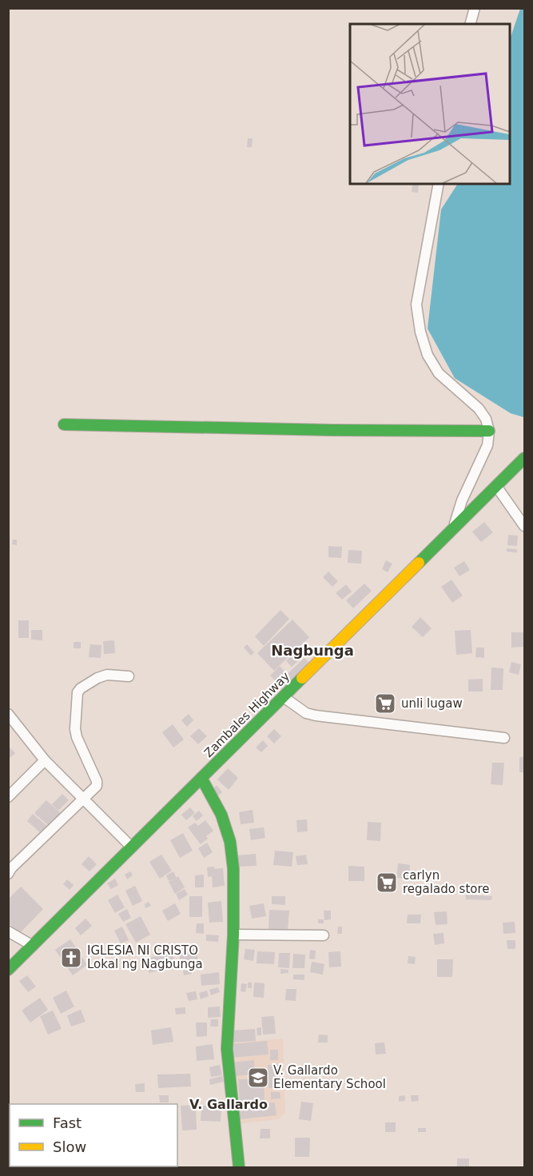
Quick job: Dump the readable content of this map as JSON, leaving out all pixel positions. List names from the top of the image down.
{
  "streets": {
    "street": ["Zambales Highway"]
  },
  "districts": ["Nagbunga", "V. Gallardo"],
  "places": {
    "supermarket": ["unli lugaw", "carlyn regalado store"],
    "church": ["IGLESIA NI CRISTO Lokal ng Nagbunga"],
    "school or university": ["V. Gallardo Elementary School"]
  },
  "legend": ["Fast", "Slow"]
}
